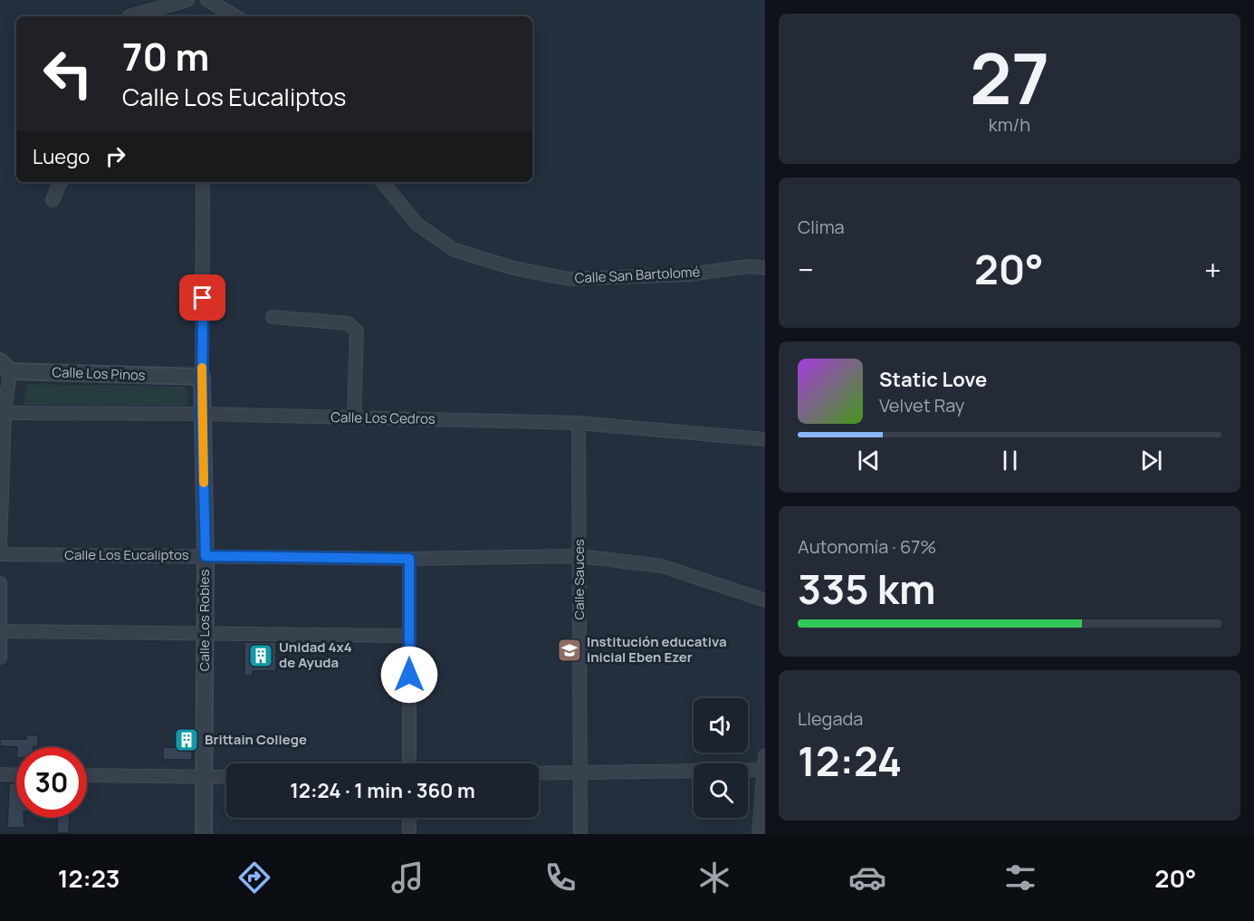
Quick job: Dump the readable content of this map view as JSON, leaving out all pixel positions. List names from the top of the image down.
{
  "streets": {
    "street": [
      "Calle San Bartolomé",
      "Calle Los Pinos",
      "Calle Los Cedros",
      "Calle Los Eucaliptos",
      "Calle Sauces",
      "Calle Los Robles"
    ]
  },
  "crossings": [
    ["Calle Los Pinos", "Calle Los Robles"],
    ["Calle Los Cedros", "Calle Sauces"],
    ["Calle Los Cedros", "Calle Los Robles"],
    ["Calle Los Eucaliptos", "Calle Sauces"],
    ["Calle Los Eucaliptos", "Calle Los Robles"]
  ],
  "places": {
    "school or university": ["Institución educativa inicial Eben Ezer"],
    "building": ["Unidad 4x4 de Ayuda", "Brittain College"]
  },
  "page": {
    "tile": [
      ["27", "km/h"],
      "Clima",
      ["Autonomía · 67%", "335 km"],
      ["Llegada", "12:24"]
    ],
    "turn": ["70 m", "Calle Los Eucaliptos"],
    "then": "Luego",
    "heat": ["−", "20°", "+"],
    "song": ["Static Love", "Velvet Ray"],
    "limit": "30",
    "trip": "12:24 · 1 min · 360 m",
    "tabs": ["12:23", "20°"]
  }
}
